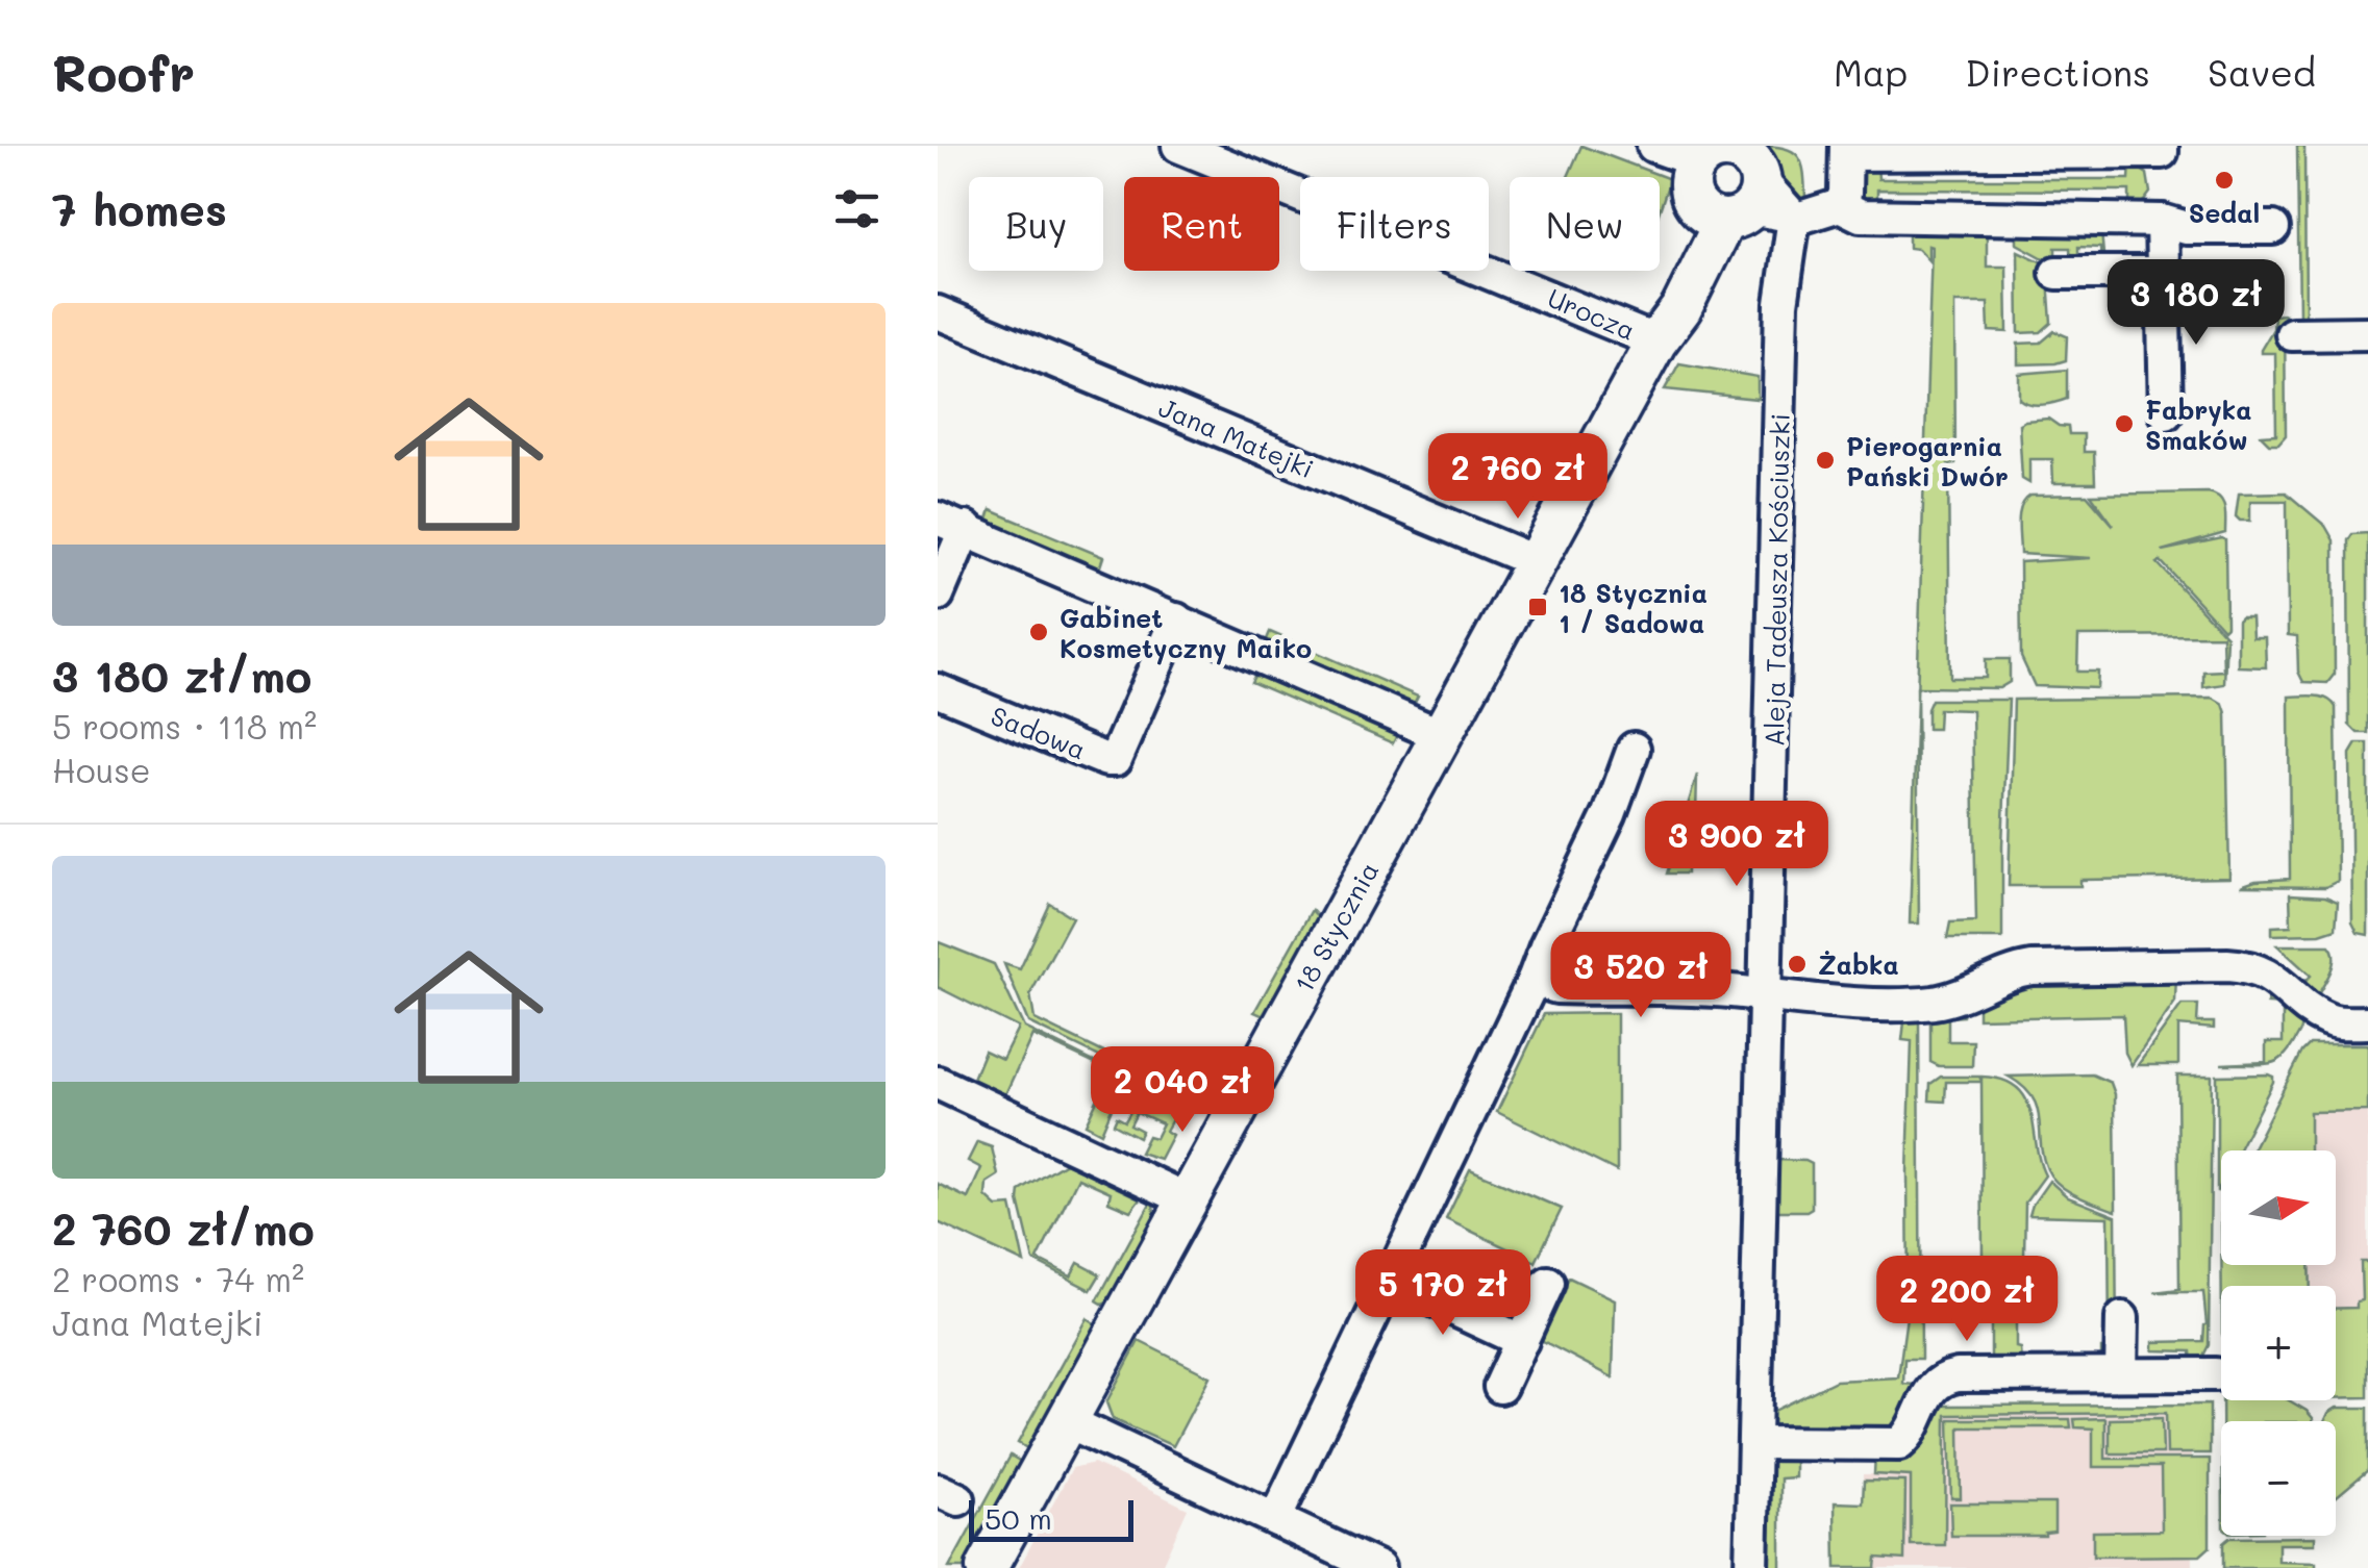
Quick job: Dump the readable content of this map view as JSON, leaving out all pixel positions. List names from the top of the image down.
{
  "streets": {
    "main road": ["18 Stycznia"],
    "street": [
      "Urocza",
      "Jana Matejki",
      "Aleja Tadeusza Kościuszki",
      "Sadowa"
    ]
  },
  "crossings": [
    ["Urocza", "18 Stycznia"],
    ["Jana Matejki", "18 Stycznia"]
  ],
  "places": {
    "other": [
      "Sedal",
      "Fabryka Smaków",
      "Pierogarnia Pański Dwór",
      "Gabinet Kosmetyczny Maiko",
      "Żabka"
    ],
    "transit": ["18 Stycznia 1 / Sadowa"]
  },
  "scale_bar": "50 m",
  "north": "right",
  "page": {
    "header": "Roofr",
    "nav": ["Map", "Directions", "Saved"],
    "heading": "7 homes",
    "chip": [
      "Buy",
      "Rent",
      "Filters",
      "New"
    ],
    "price": [
      "3 180 zł",
      "2 760 zł",
      "3 900 zł",
      "3 520 zł",
      "2 040 zł",
      "5 170 zł",
      "2 200 zł"
    ],
    "list": [
      {
        "name": "3 180 zł/mo",
        "note": "5 rooms · 118 m² · House"
      },
      {
        "name": "2 760 zł/mo",
        "note": "2 rooms · 74 m² · Jana Matejki"
      }
    ],
    "map_buttons": ["+", "−"],
    "scale": "50 m"
  }
}
